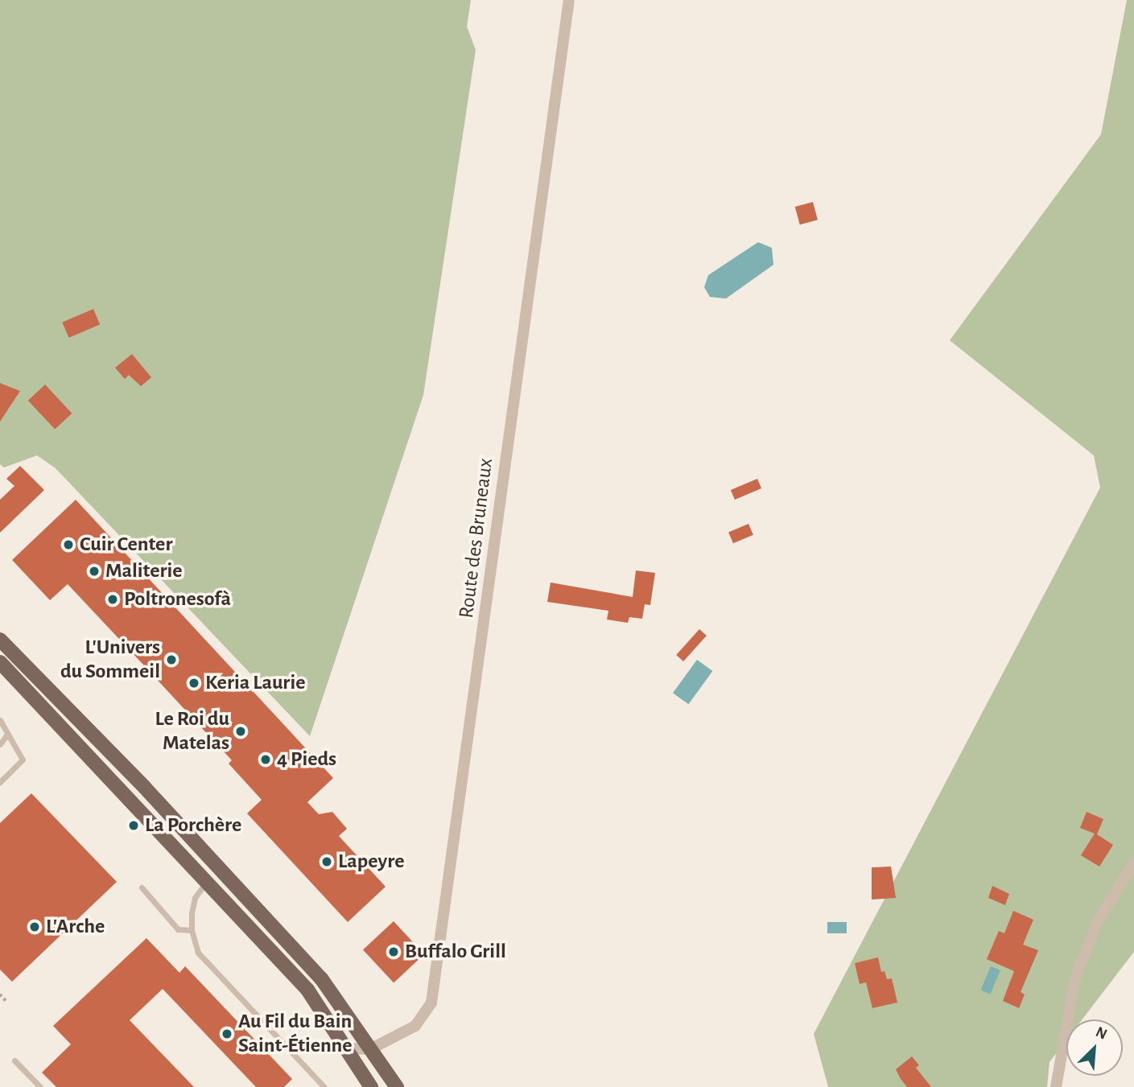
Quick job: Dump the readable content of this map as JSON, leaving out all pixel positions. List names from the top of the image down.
{
  "streets": {
    "street": ["Route des Bruneaux"]
  },
  "places": [
    "Cuir Center",
    "Maliterie",
    "Poltronesofà",
    "L'Univers du Sommeil",
    "Keria Laurie",
    "Le Roi du Matelas",
    "4 Pieds",
    "La Porchère",
    "Lapeyre",
    "L'Arche",
    "Buffalo Grill",
    "Au Fil du Bain Saint-Étienne"
  ],
  "north": "top right"
}
